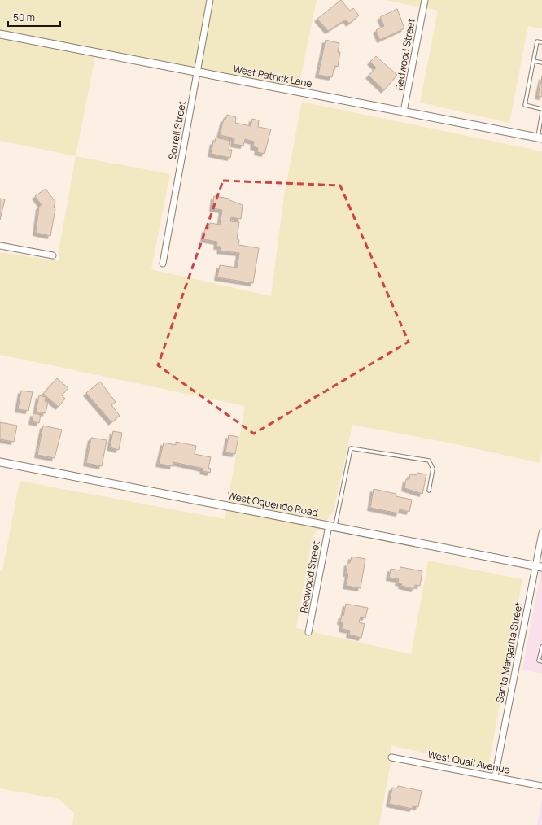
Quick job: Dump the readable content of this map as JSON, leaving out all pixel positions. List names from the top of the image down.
{
  "streets": {
    "street": [
      "Redwood Street",
      "West Patrick Lane",
      "Sorrell Street",
      "West Oquendo Road",
      "Santa Margarita Street",
      "West Quail Avenue"
    ]
  },
  "crossings": [
    ["Redwood Street", "West Patrick Lane"],
    ["Redwood Street", "West Oquendo Road"],
    ["West Patrick Lane", "Sorrell Street"],
    ["West Oquendo Road", "Santa Margarita Street"],
    ["Santa Margarita Street", "West Quail Avenue"]
  ],
  "scale_bar": "50 m"
}
